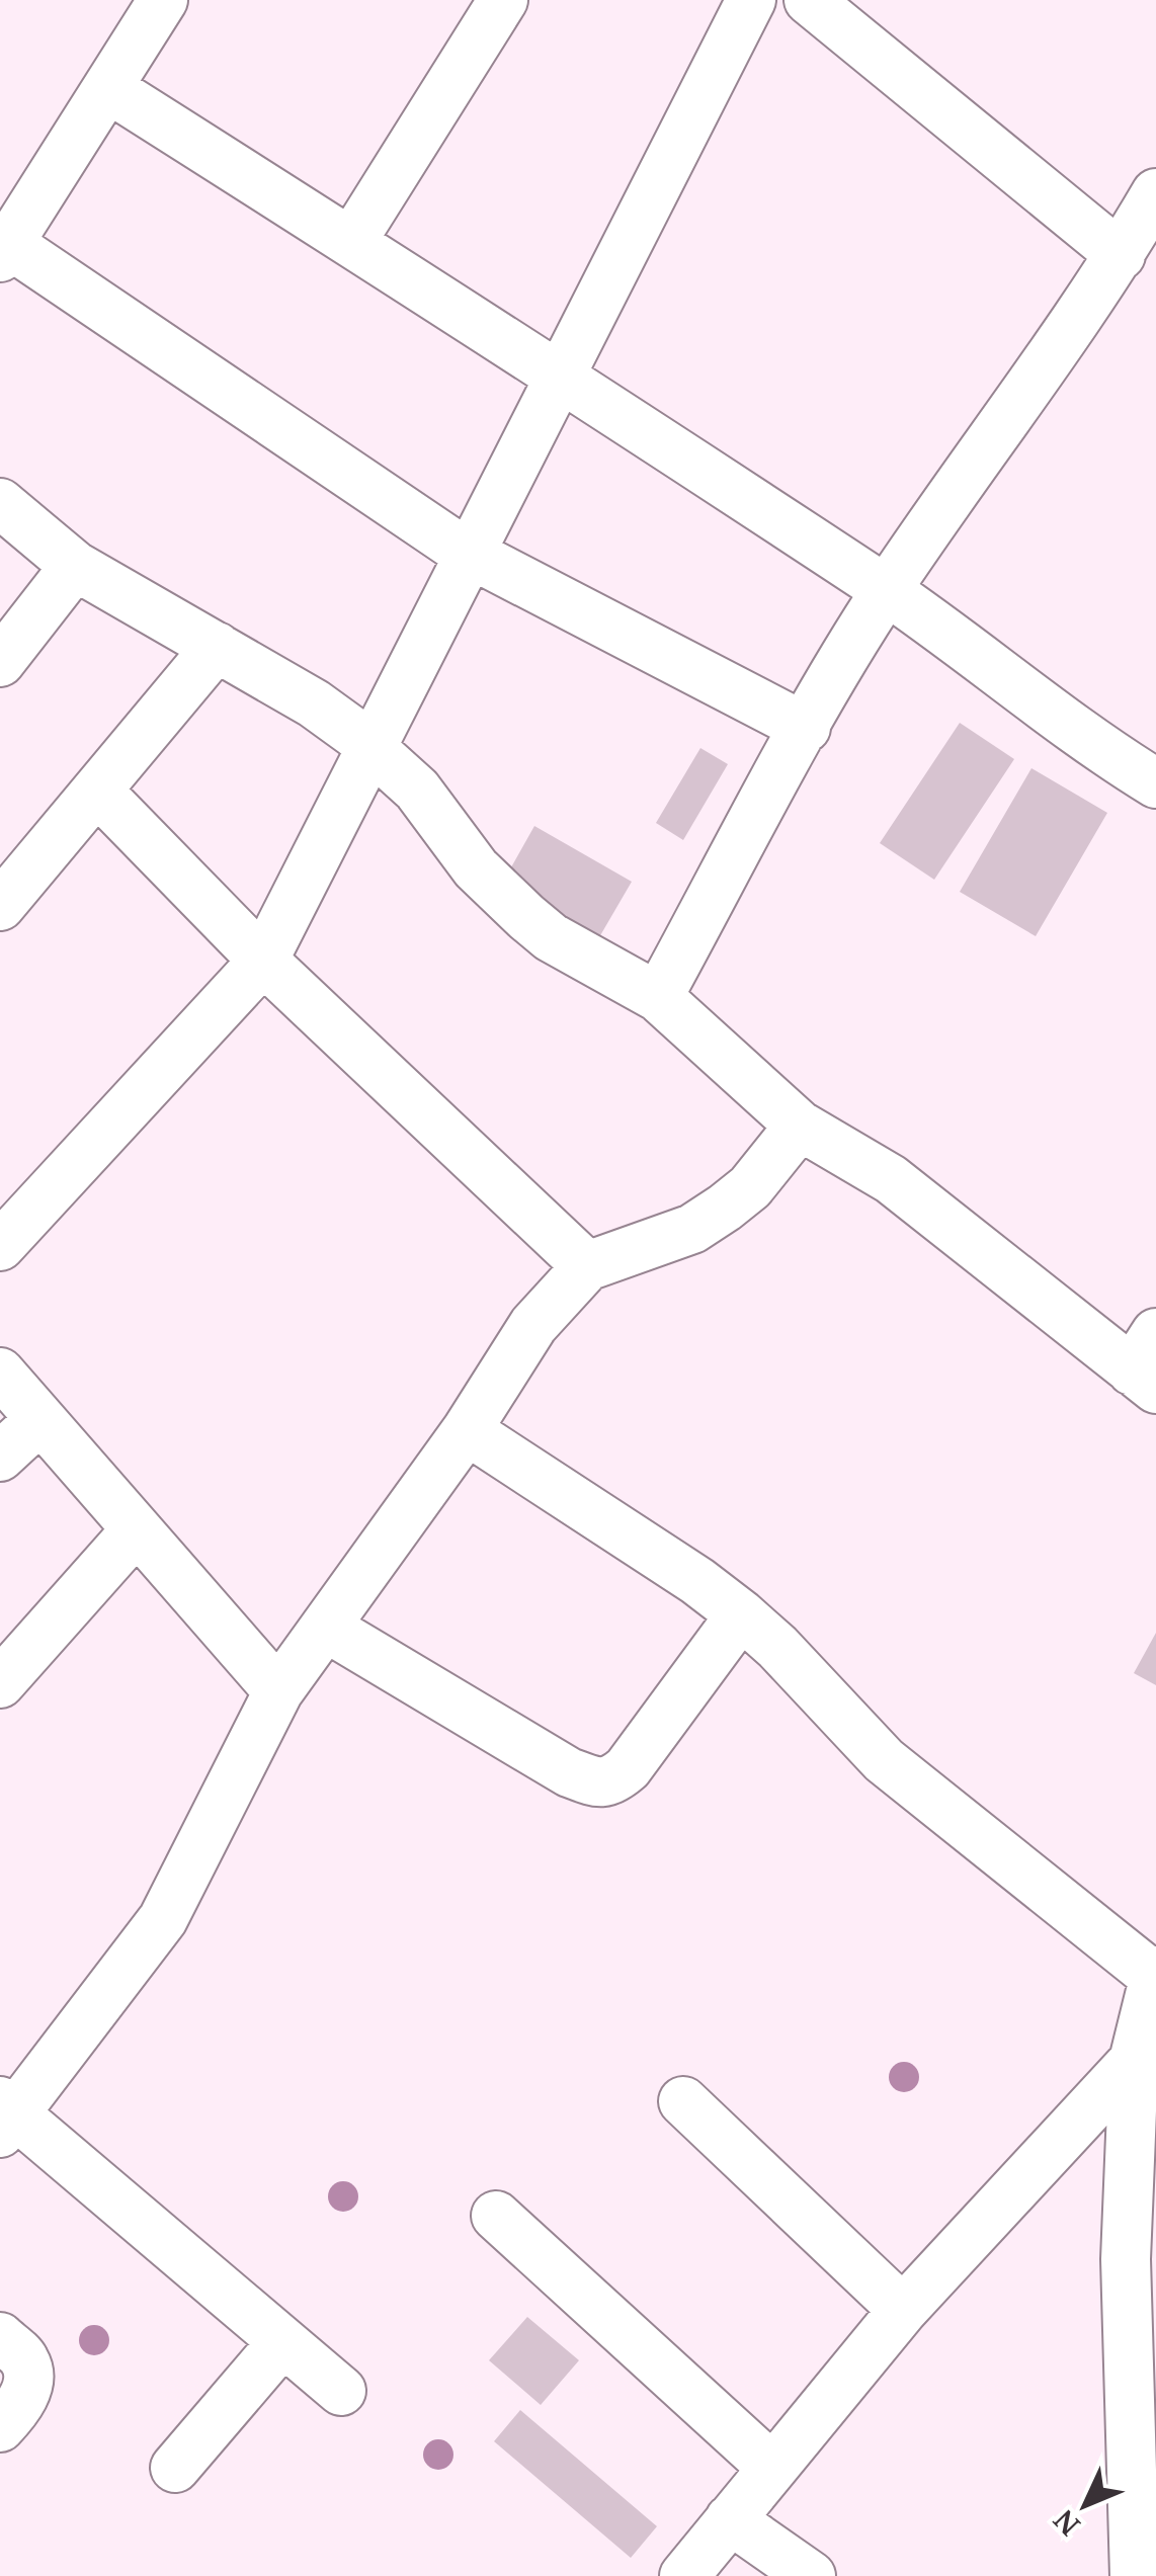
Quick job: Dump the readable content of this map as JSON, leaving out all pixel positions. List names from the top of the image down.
{
  "north": "bottom left"
}
